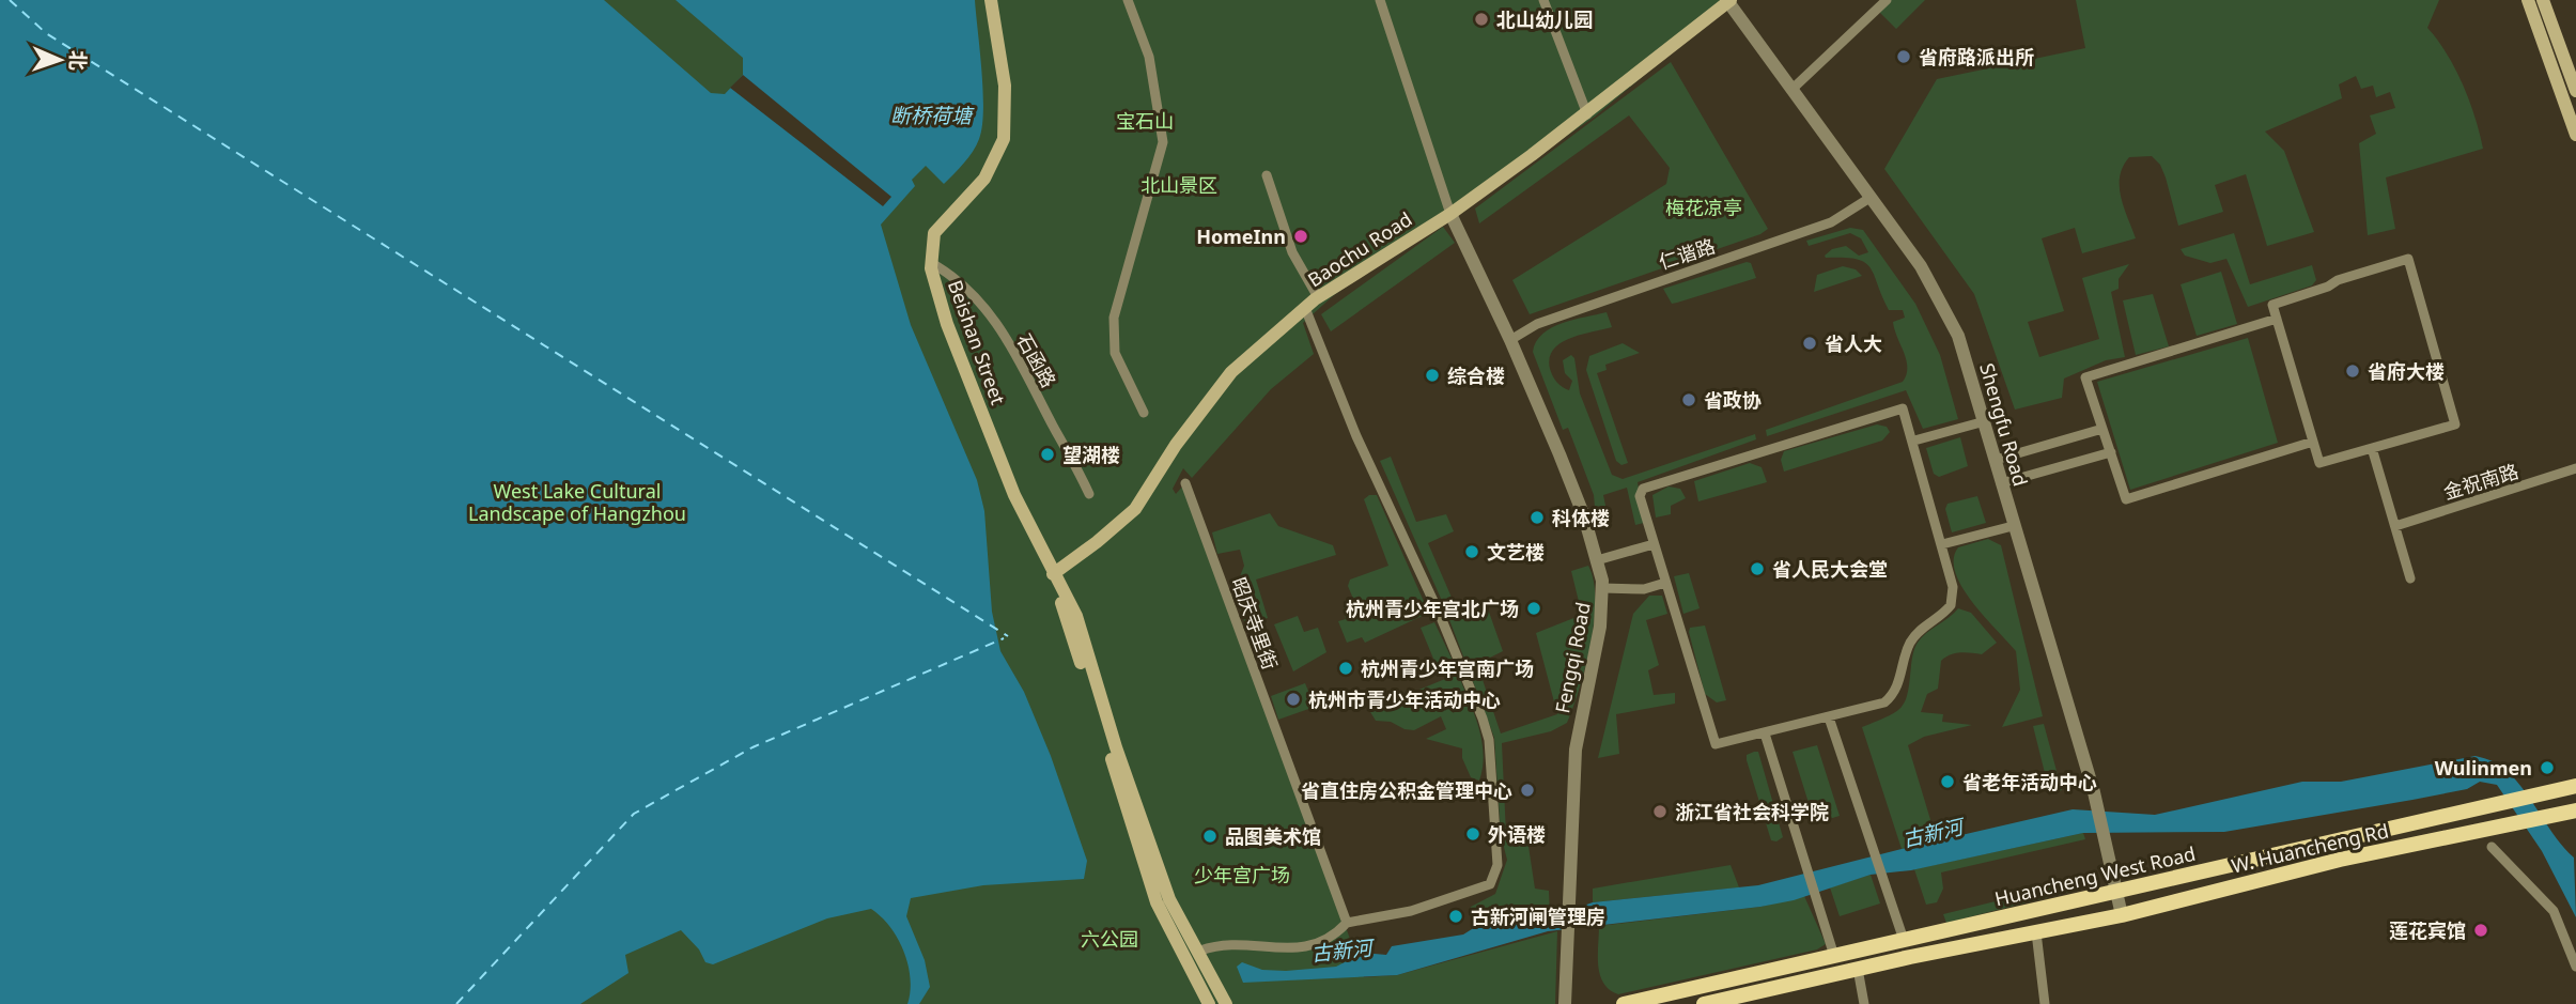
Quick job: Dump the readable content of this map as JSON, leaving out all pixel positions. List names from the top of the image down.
{
  "streets": {
    "main road": [
      "Baochu Road",
      "Beishan Street",
      "W. Huancheng Rd",
      "Huancheng West Road"
    ],
    "street": [
      "仁谐路",
      "石函路",
      "Shengfu Road",
      "金祝南路",
      "昭庆寺里街",
      "Fengqi Road"
    ]
  },
  "crossings": [
    ["Baochu Road", "Beishan Street"],
    ["Baochu Road", "Shengfu Road"],
    ["Baochu Road", "Fengqi Road"],
    ["仁谐路", "Shengfu Road"],
    ["仁谐路", "Fengqi Road"],
    ["Beishan Street", "石函路"],
    ["Shengfu Road", "W. Huancheng Rd"],
    ["Shengfu Road", "Huancheng West Road"]
  ],
  "water": ["断桥荷塘", "古新河"],
  "parks": [
    "宝石山",
    "北山景区",
    "梅花凉亭",
    "West Lake Cultural Landscape of Hangzhou",
    "少年宫广场",
    "六公园"
  ],
  "places": [
    "北山幼儿园",
    "省府路派出所",
    "HomeInn",
    "省人大",
    "省府大楼",
    "综合楼",
    "省政协",
    "望湖楼",
    "科体楼",
    "文艺楼",
    "省人民大会堂",
    "杭州青少年宫北广场",
    "杭州青少年宫南广场",
    "杭州市青少年活动中心",
    "Wulinmen",
    "省老年活动中心",
    "省直住房公积金管理中心",
    "浙江省社会科学院",
    "外语楼",
    "品图美术馆",
    "古新河闸管理房",
    "莲花宾馆"
  ],
  "north": "right"
}
